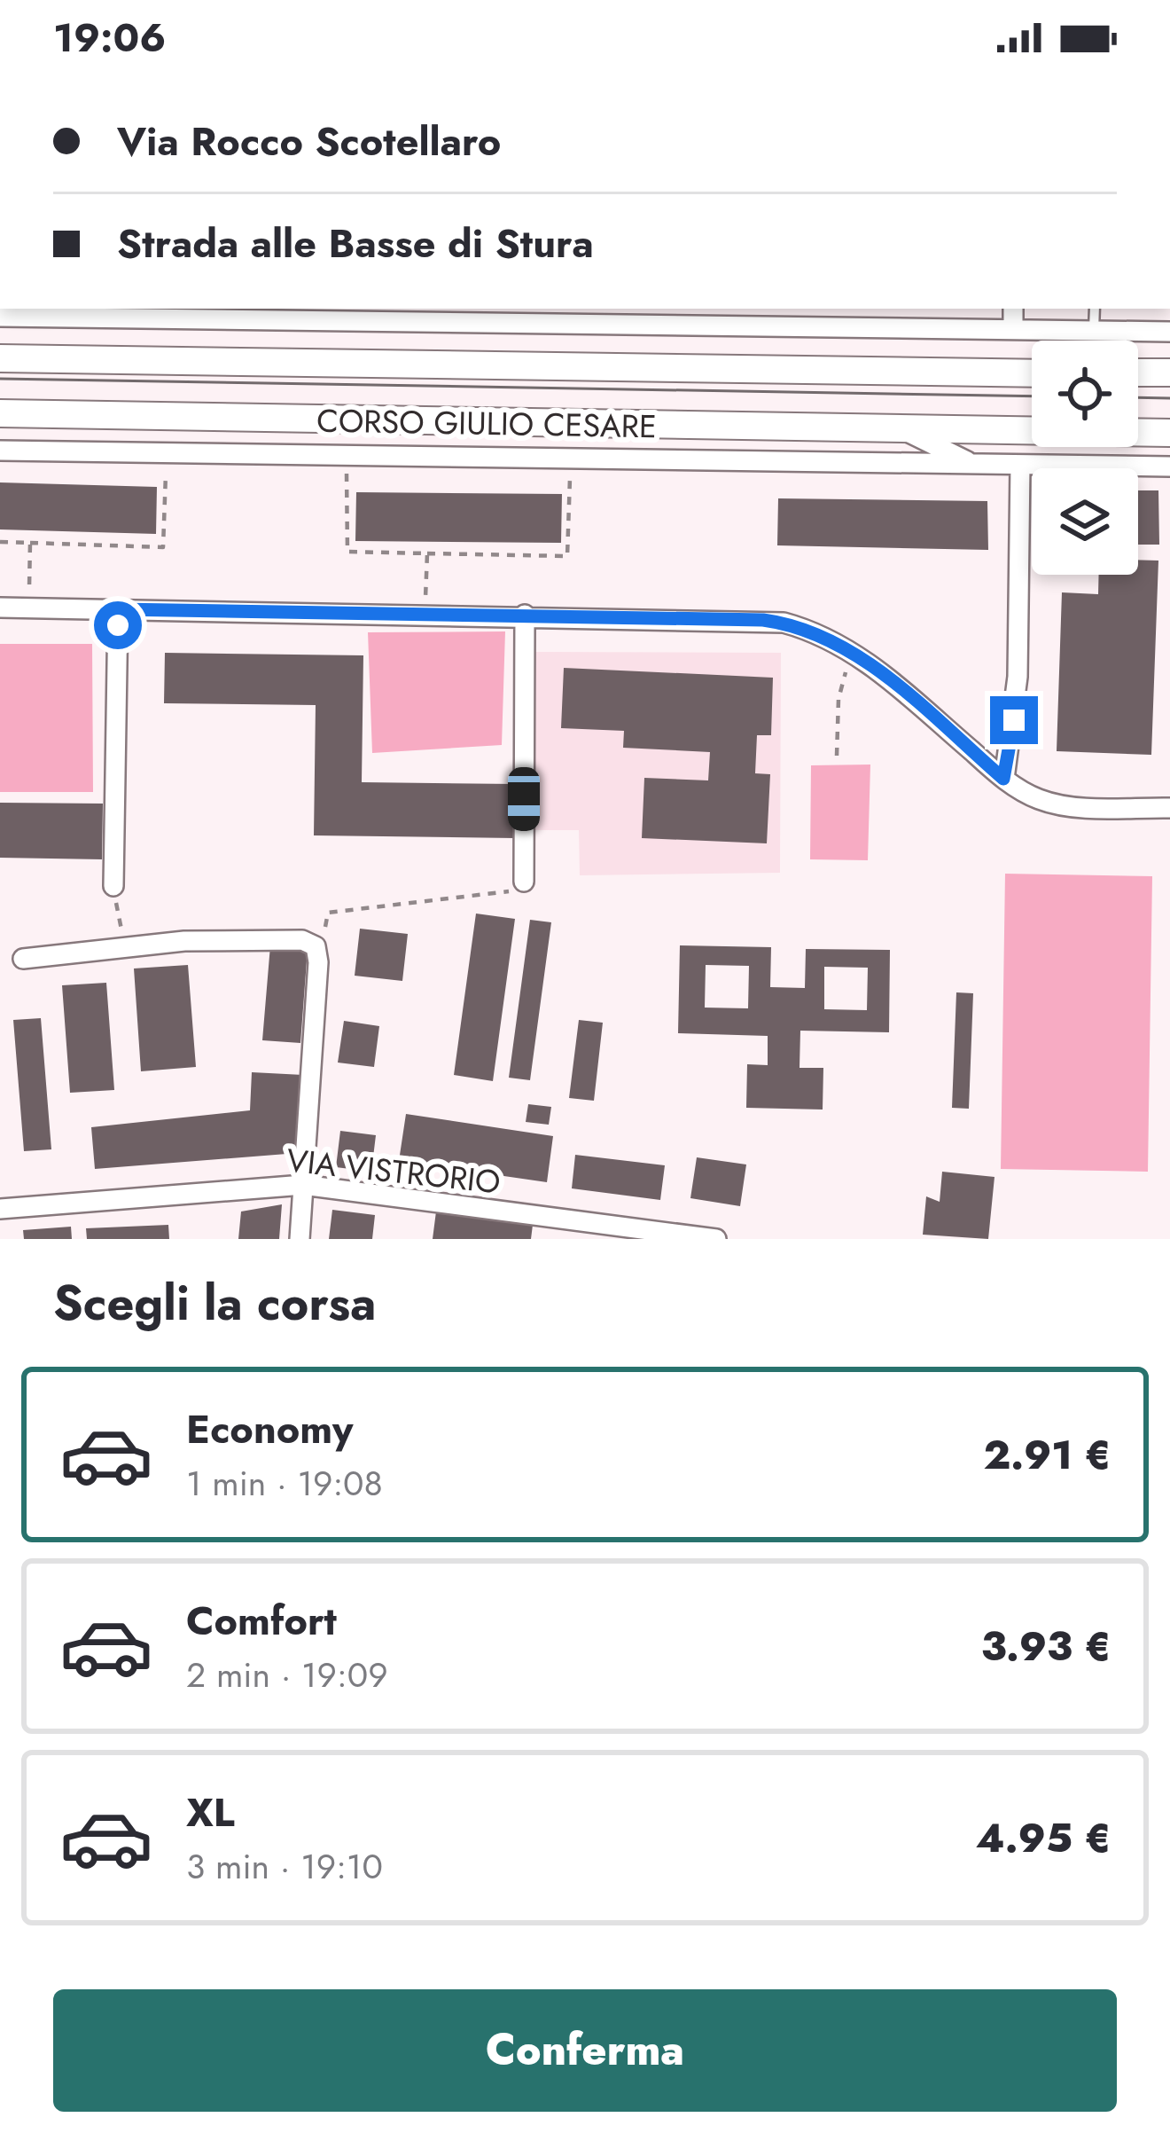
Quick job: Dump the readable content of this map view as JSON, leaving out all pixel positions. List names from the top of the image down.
{
  "streets": {
    "main road": ["CORSO GIULIO CESARE"],
    "street": ["VIA VISTRORIO"]
  },
  "page": {
    "status": "19:06",
    "banner": ["Via Rocco Scotellaro", "Strada alle Basse di Stura"],
    "heading": "Scegli la corsa",
    "list": [
      {
        "name": "Economy",
        "note": "1 min · 19:08",
        "value": "2.91 €"
      },
      {
        "name": "Comfort",
        "note": "2 min · 19:09",
        "value": "3.93 €"
      },
      {
        "name": "XL",
        "note": "3 min · 19:10",
        "value": "4.95 €"
      }
    ],
    "buttons": "Conferma"
  }
}
